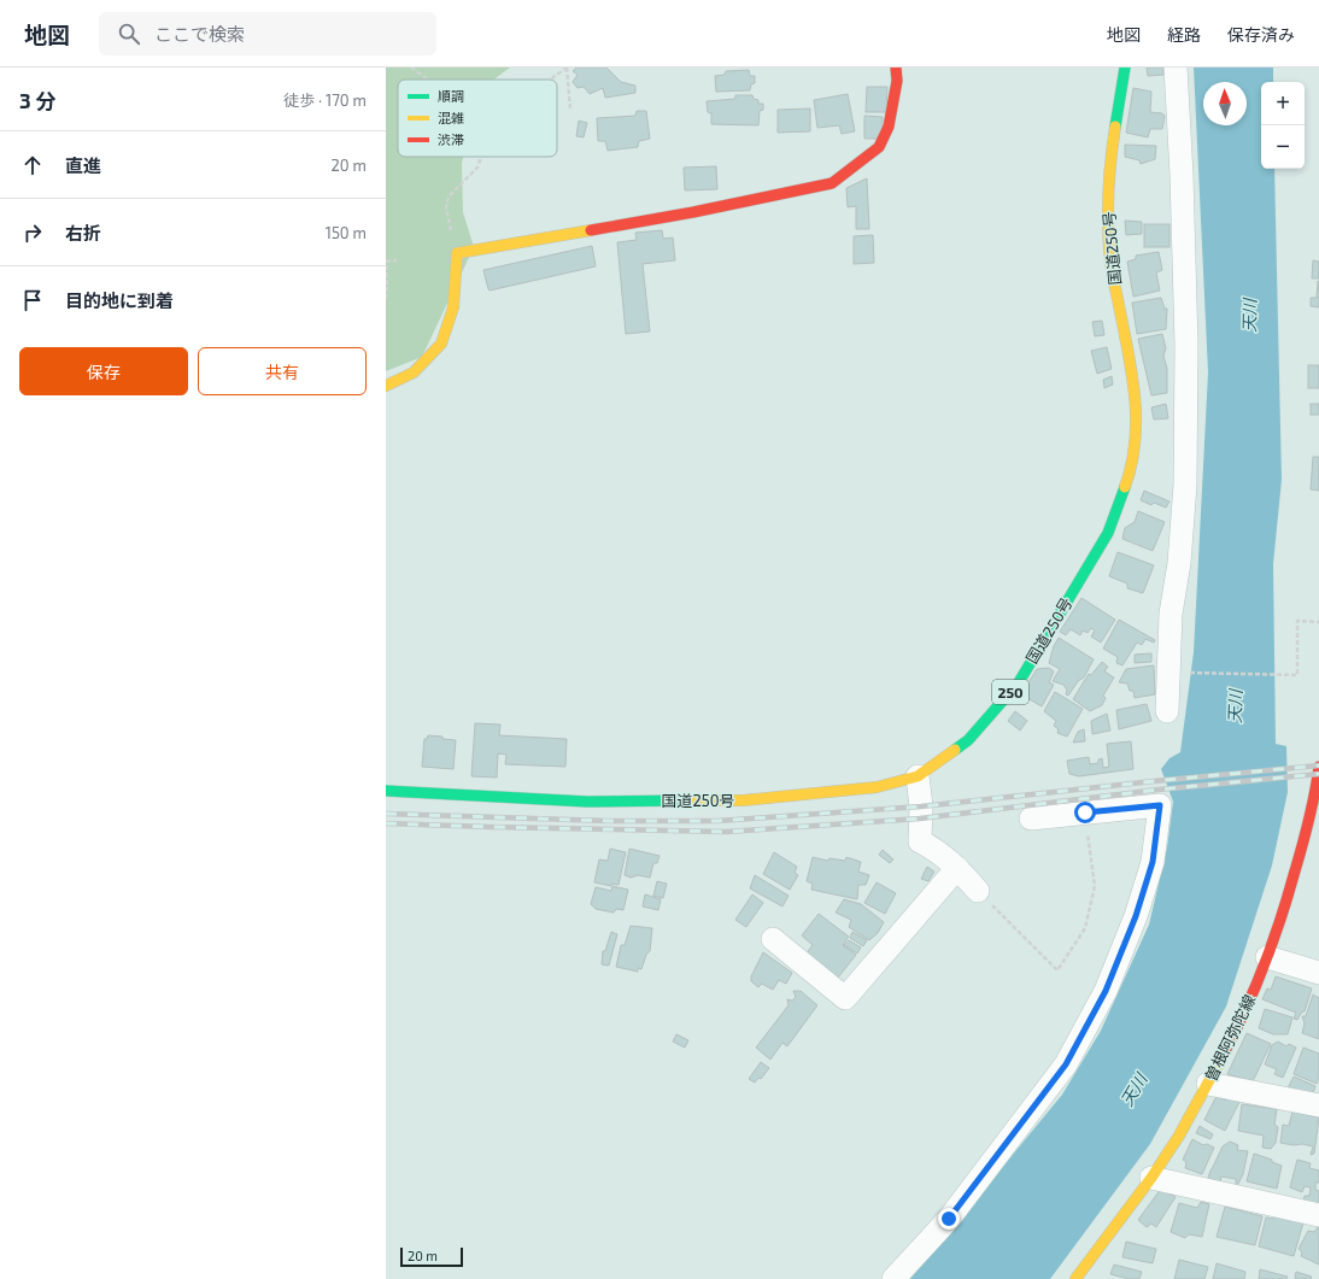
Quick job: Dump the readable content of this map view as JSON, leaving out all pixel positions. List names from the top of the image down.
{
  "streets": {
    "main road": ["国道250号", "250", "曽根阿弥陀線"]
  },
  "water": ["天川"],
  "legend": ["順調", "混雑", "渋滞"],
  "scale_bar": "20 m",
  "north": "top",
  "page": {
    "header": "地図",
    "search": "ここで検索",
    "nav": ["地図", "経路", "保存済み"],
    "heading": ["3 分", "徒歩 · 170 m"],
    "map_buttons": ["+", "−"],
    "list": [
      ["直進", "20 m"],
      ["右折", "150 m"],
      "目的地に到着"
    ],
    "buttons": ["保存", "共有"],
    "scale": "20 m"
  }
}
